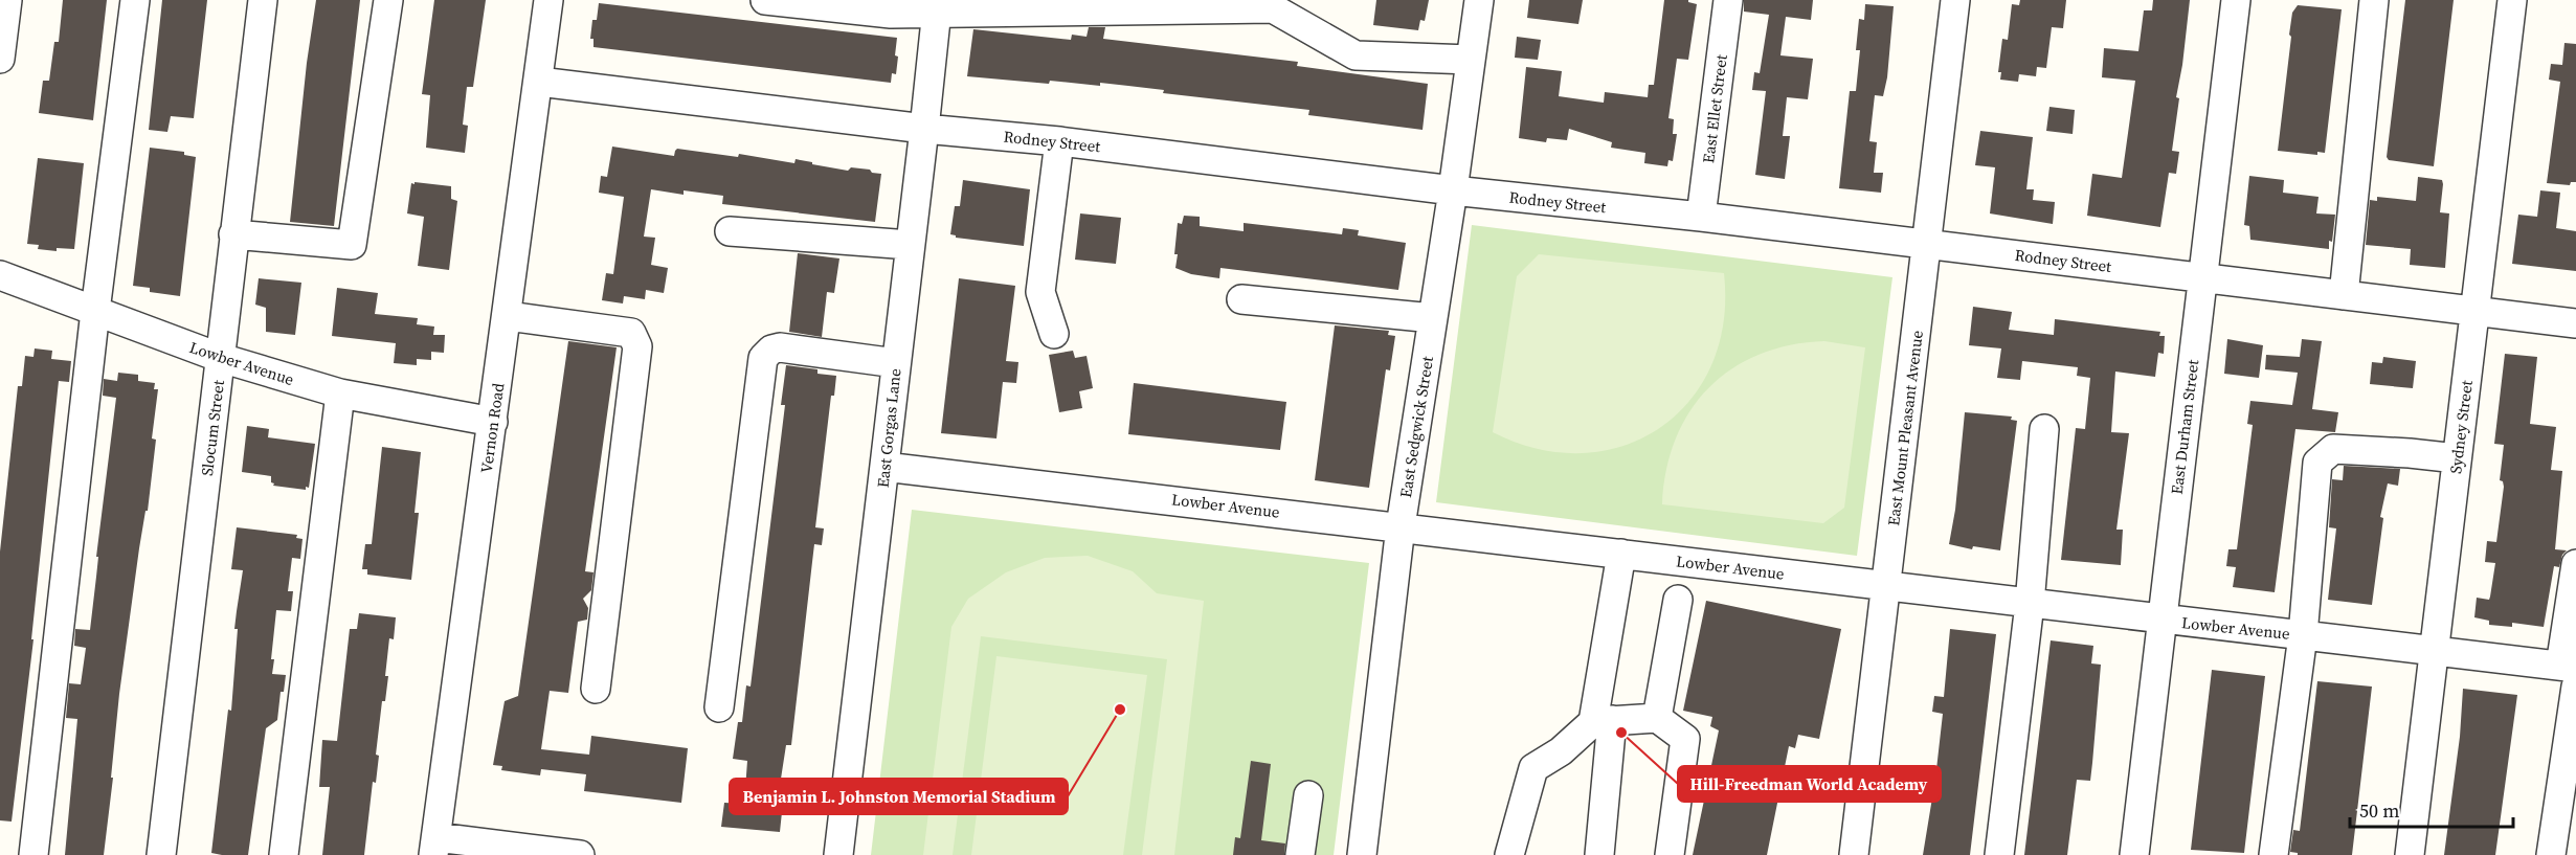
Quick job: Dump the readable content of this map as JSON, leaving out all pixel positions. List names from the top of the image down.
{
  "streets": {
    "street": [
      "East Ellet Street",
      "Rodney Street",
      "Lowber Avenue",
      "East Sedgwick Street",
      "East Durham Street",
      "Sydney Street",
      "Slocum Street",
      "Vernon Road",
      "East Gorgas Lane",
      "East Mount Pleasant Avenue"
    ]
  },
  "crossings": [
    ["East Ellet Street", "Rodney Street"],
    ["Rodney Street", "East Sedgwick Street"],
    ["Rodney Street", "East Durham Street"],
    ["Rodney Street", "Sydney Street"],
    ["Rodney Street", "Vernon Road"],
    ["Rodney Street", "East Gorgas Lane"],
    ["Rodney Street", "East Mount Pleasant Avenue"],
    ["Lowber Avenue", "East Sedgwick Street"],
    ["Lowber Avenue", "East Durham Street"],
    ["Lowber Avenue", "Sydney Street"],
    ["Lowber Avenue", "Slocum Street"],
    ["Lowber Avenue", "Vernon Road"],
    ["Lowber Avenue", "East Gorgas Lane"],
    ["Lowber Avenue", "East Mount Pleasant Avenue"]
  ],
  "places": ["Benjamin L. Johnston Memorial Stadium", "Hill-Freedman World Academy"],
  "scale_bar": "50 m"
}
